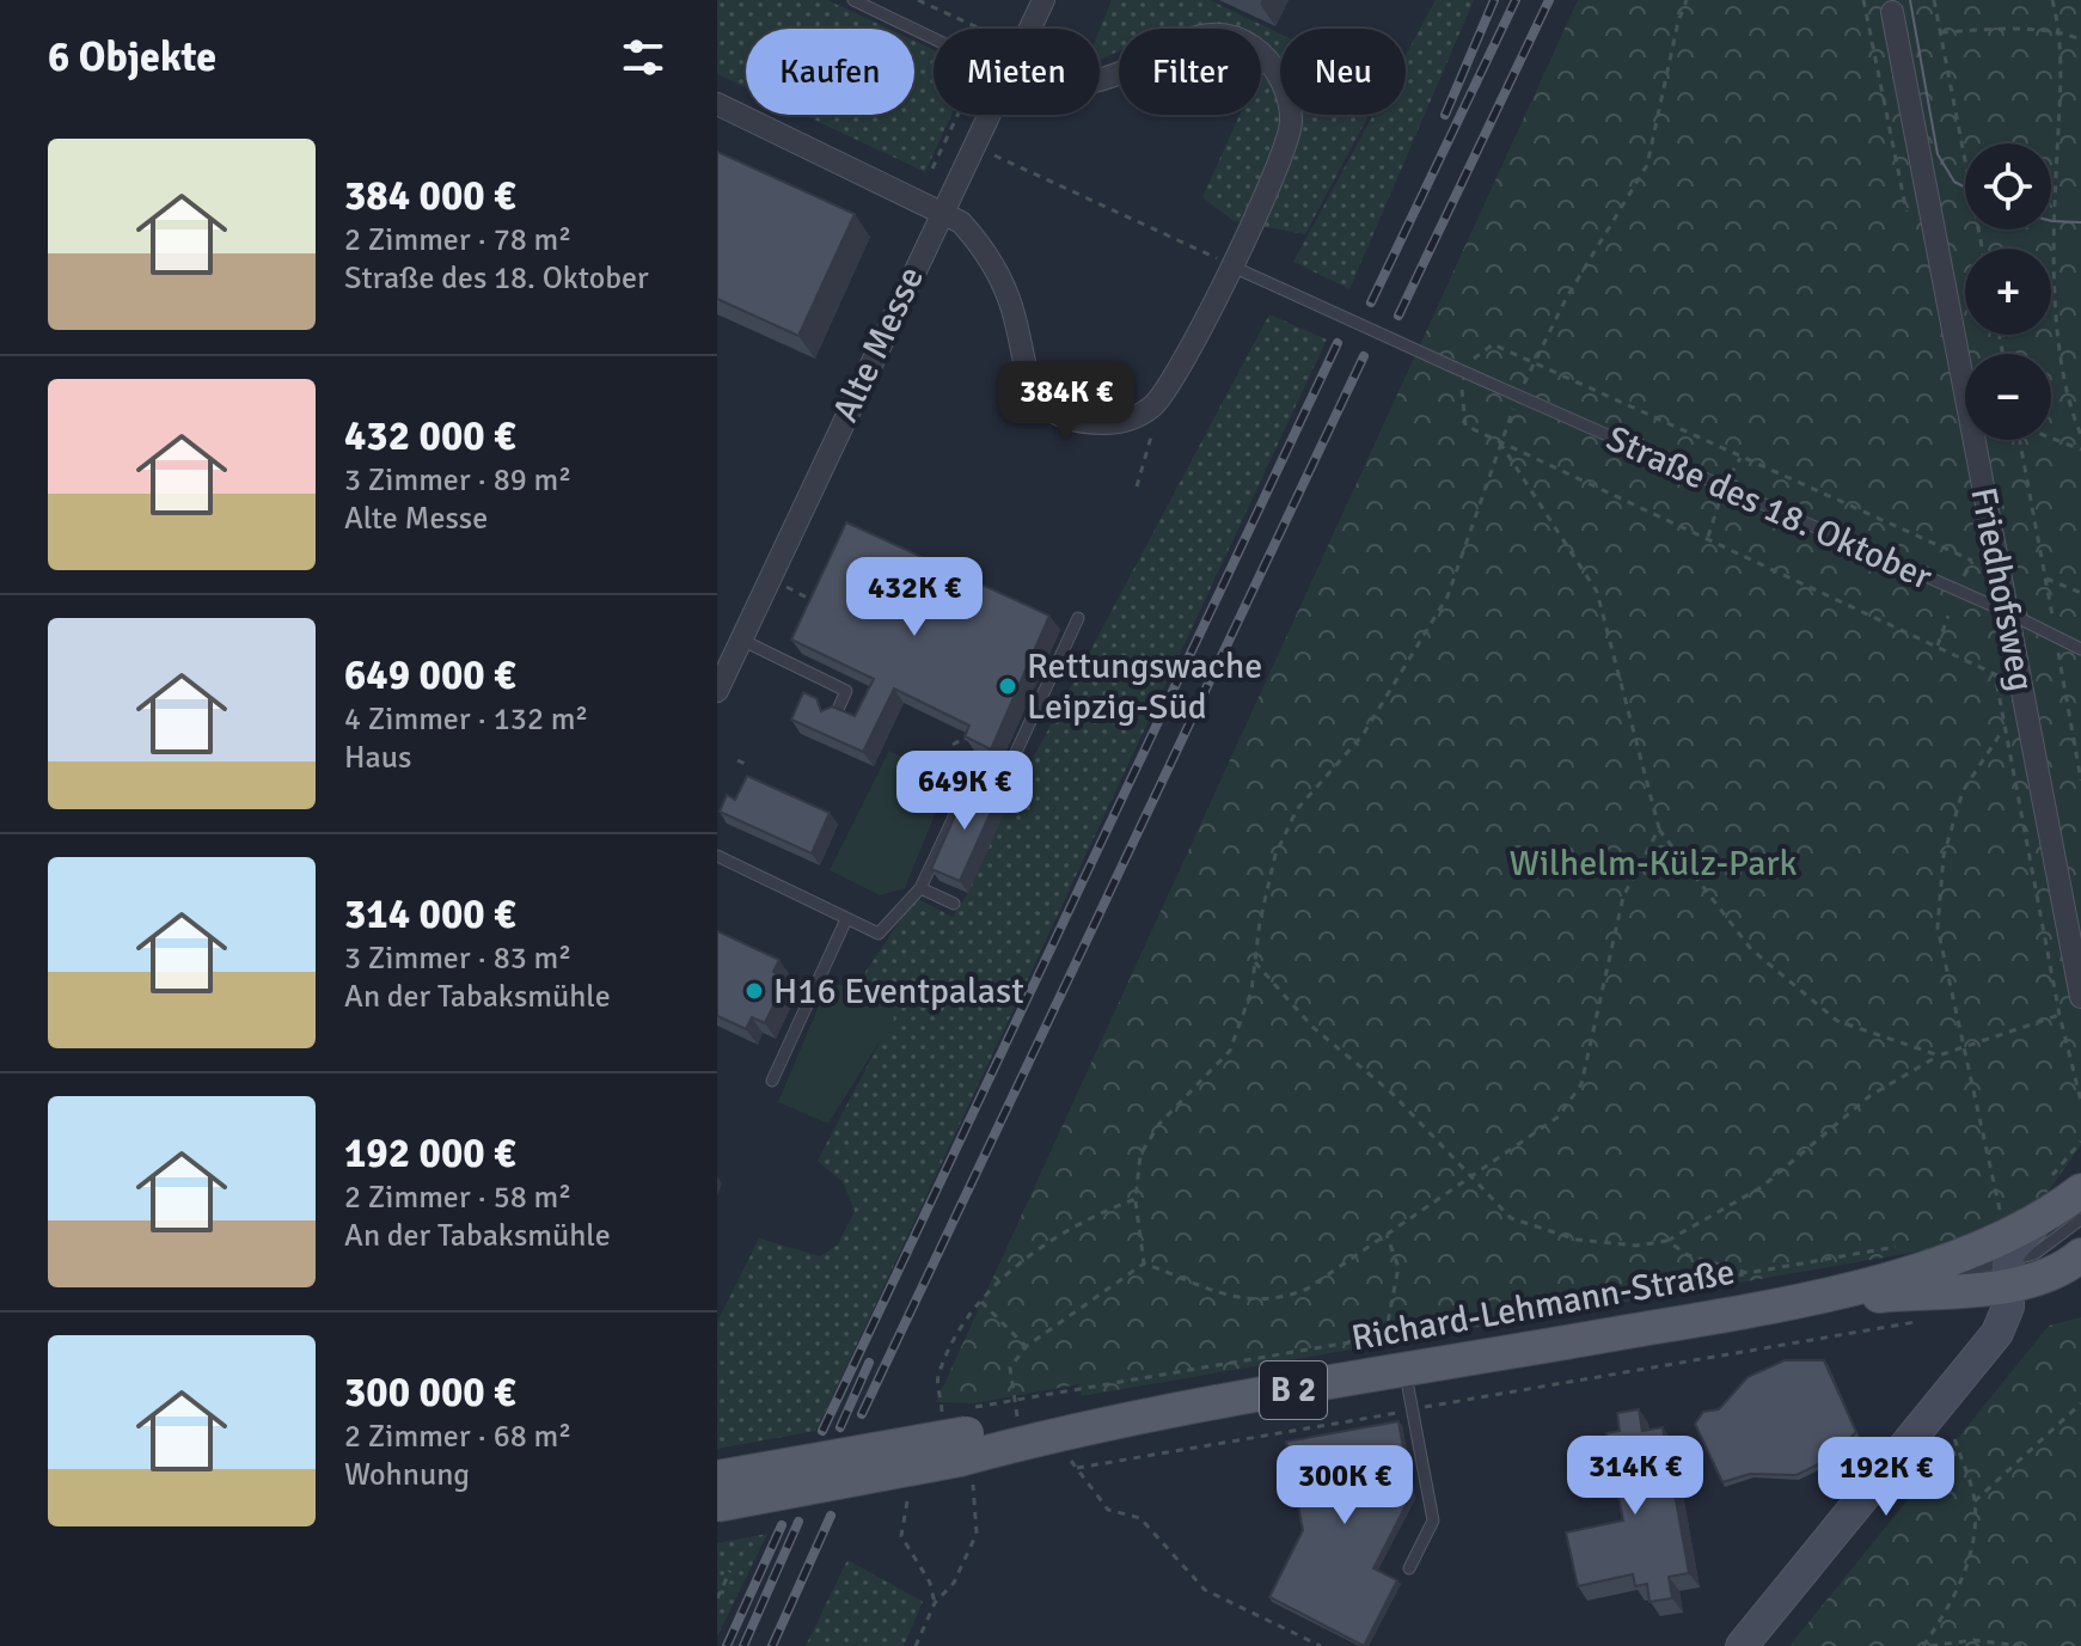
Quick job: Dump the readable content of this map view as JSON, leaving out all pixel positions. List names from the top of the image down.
{
  "streets": {
    "main road": ["Richard-Lehmann-Straße", "B 2"],
    "street": ["Alte Messe", "Friedhofsweg"],
    "lane": ["Straße des 18. Oktober"]
  },
  "crossings": [
    ["Straße des 18. Oktober", "Friedhofsweg"],
    ["Richard-Lehmann-Straße", "B 2"]
  ],
  "parks": ["Wilhelm-Külz-Park"],
  "places": ["Rettungswache Leipzig-Süd", "H16 Eventpalast"],
  "page": {
    "heading": "6 Objekte",
    "chip": [
      "Kaufen",
      "Mieten",
      "Filter",
      "Neu"
    ],
    "list": [
      {
        "name": "384 000 €",
        "note": "2 Zimmer · 78 m² · Straße des 18. Oktober"
      },
      {
        "name": "432 000 €",
        "note": "3 Zimmer · 89 m² · Alte Messe"
      },
      {
        "name": "649 000 €",
        "note": "4 Zimmer · 132 m² · Haus"
      },
      {
        "name": "314 000 €",
        "note": "3 Zimmer · 83 m² · An der Tabaksmühle"
      },
      {
        "name": "192 000 €",
        "note": "2 Zimmer · 58 m² · An der Tabaksmühle"
      },
      {
        "name": "300 000 €",
        "note": "2 Zimmer · 68 m² · Wohnung"
      }
    ],
    "map_buttons": ["+", "−"],
    "price": [
      "384K €",
      "432K €",
      "649K €",
      "314K €",
      "192K €",
      "300K €"
    ]
  }
}
